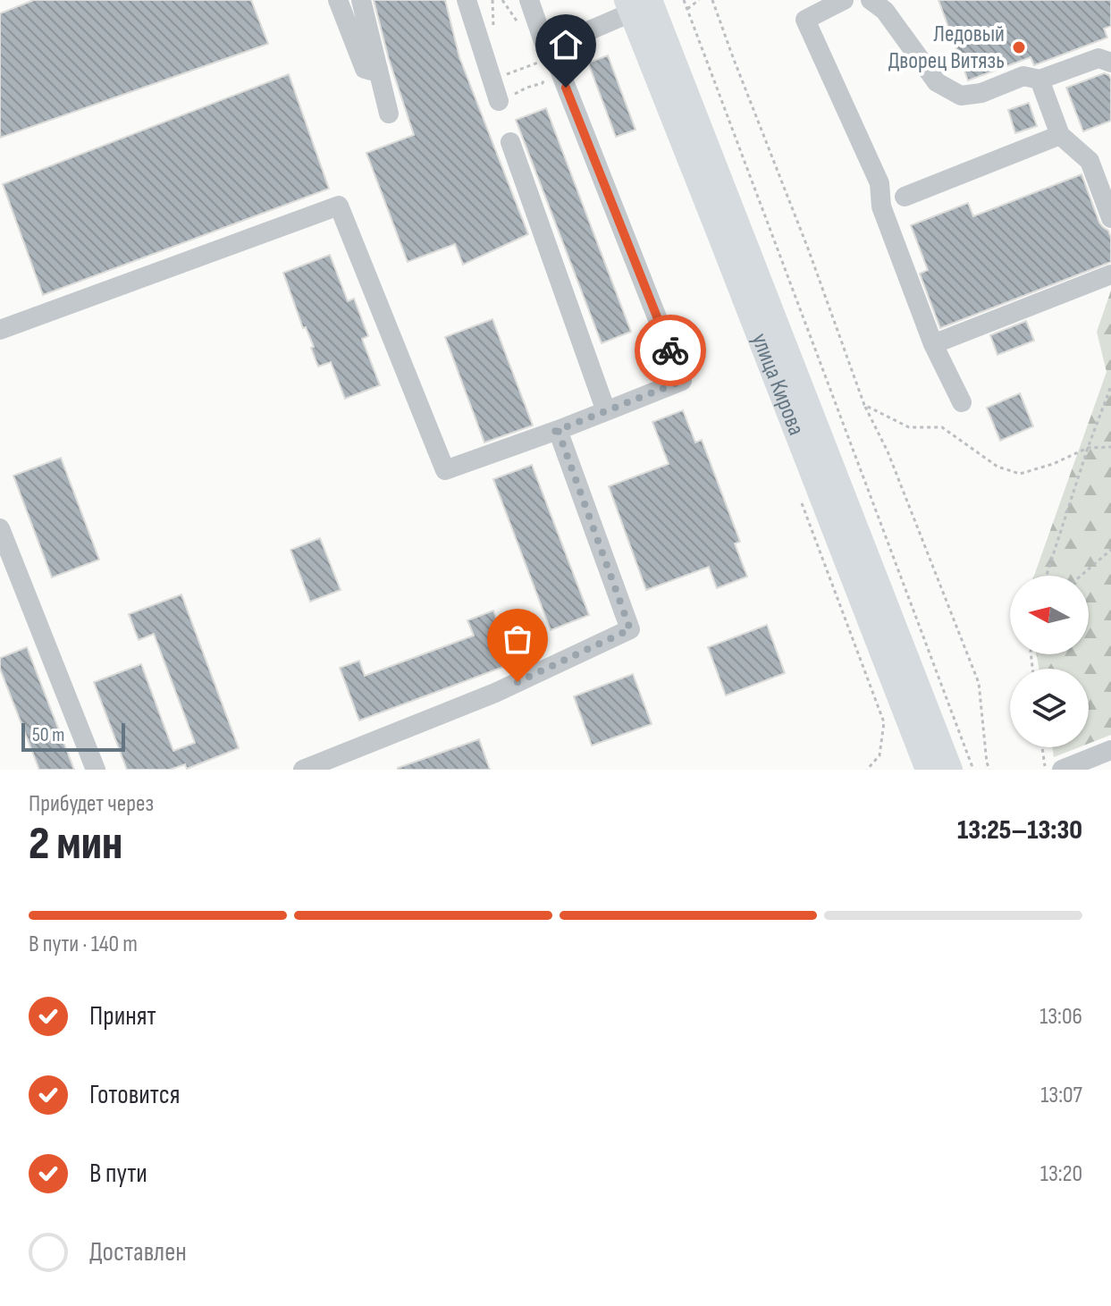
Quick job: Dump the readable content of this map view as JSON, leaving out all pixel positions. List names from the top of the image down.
{
  "streets": {
    "main road": ["улица Кирова"]
  },
  "places": ["Ледовый Дворец Витязь"],
  "scale_bar": "50 m",
  "north": "left",
  "page": {
    "scale": "50 m",
    "heading": ["2 мин", "Прибудет через", "13:25–13:30"],
    "bar": "В пути · 140 m",
    "list": [
      ["Принят", "13:06"],
      ["Готовится", "13:07"],
      ["В пути", "13:20"],
      "Доставлен"
    ]
  }
}
